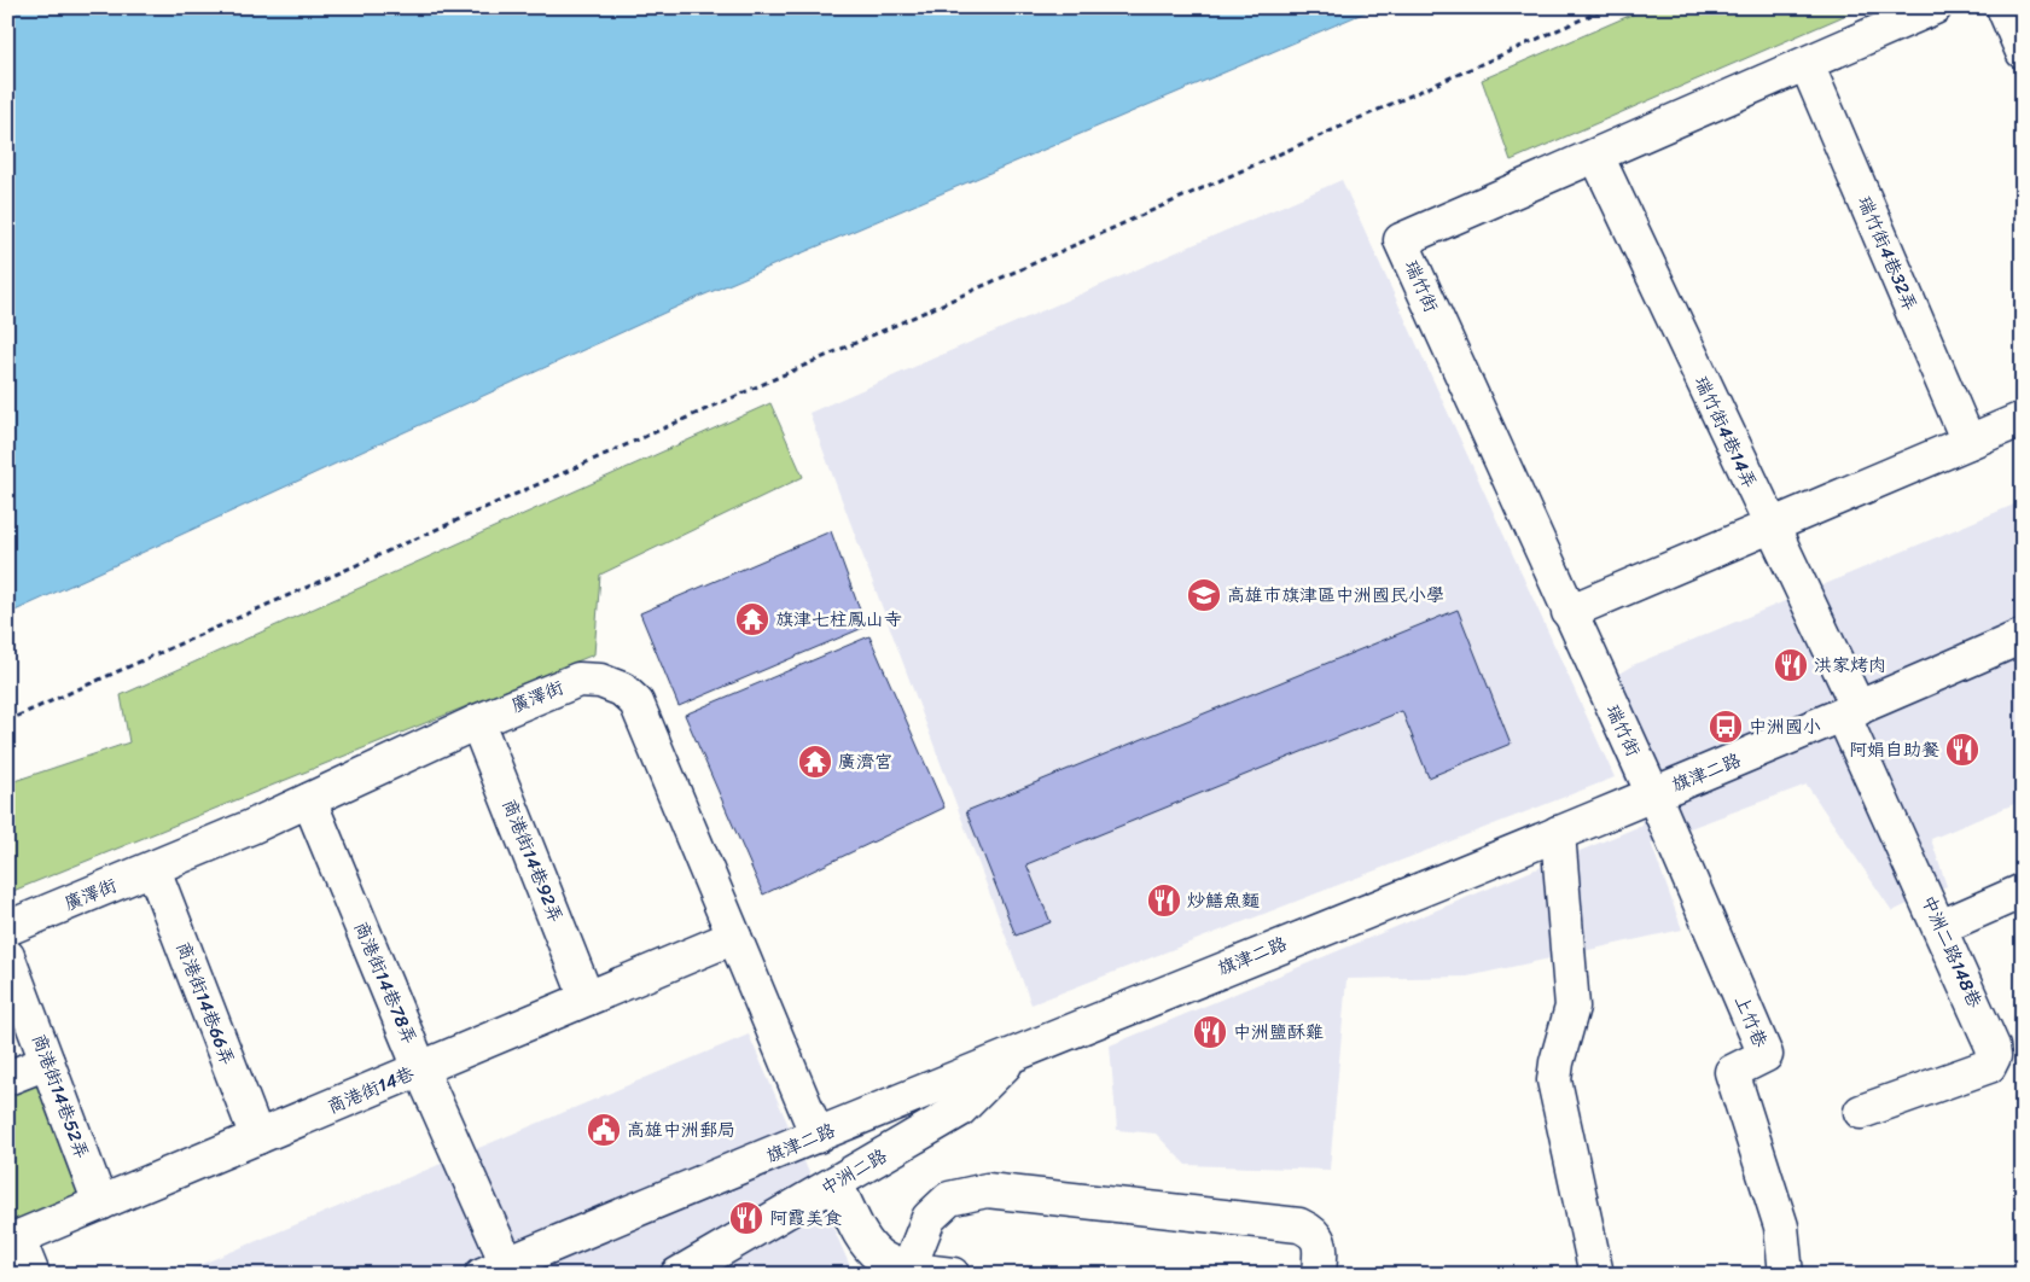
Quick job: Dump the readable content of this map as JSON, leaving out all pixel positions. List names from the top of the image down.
{
  "streets": {
    "street": [
      "瑞竹街4巷32弄",
      "瑞竹街",
      "瑞竹街4巷14弄",
      "廣澤街",
      "旗津二路",
      "商港街14巷92弄",
      "中洲二路148巷",
      "商港街14巷78弄",
      "商港街14巷66弄",
      "上竹巷",
      "商港街14巷",
      "商港街14巷52弄",
      "中洲二路"
    ]
  },
  "crossings": [
    ["瑞竹街4巷32弄", "瑞竹街"],
    ["瑞竹街", "瑞竹街4巷14弄"],
    ["瑞竹街", "旗津二路"],
    ["瑞竹街", "上竹巷"],
    ["瑞竹街4巷14弄", "旗津二路"],
    ["瑞竹街4巷14弄", "中洲二路148巷"],
    ["廣澤街", "旗津二路"],
    ["廣澤街", "商港街14巷92弄"],
    ["廣澤街", "商港街14巷78弄"],
    ["廣澤街", "商港街14巷66弄"],
    ["廣澤街", "商港街14巷"],
    ["旗津二路", "中洲二路148巷"],
    ["旗津二路", "商港街14巷78弄"],
    ["旗津二路", "上竹巷"],
    ["旗津二路", "中洲二路"],
    ["商港街14巷92弄", "商港街14巷"],
    ["商港街14巷78弄", "商港街14巷"],
    ["商港街14巷66弄", "商港街14巷"],
    ["商港街14巷", "商港街14巷52弄"]
  ],
  "places": {
    "school or university": ["高雄市旗津區中洲國民小學"],
    "temple": ["旗津七柱鳳山寺", "廣濟宮"],
    "restaurant": [
      "洪家烤肉",
      "阿娟自助餐",
      "炒鱔魚麵",
      "中洲鹽酥雞",
      "阿霞美食"
    ],
    "bus stop": ["中洲國小"],
    "public building": ["高雄中洲郵局"]
  }
}
